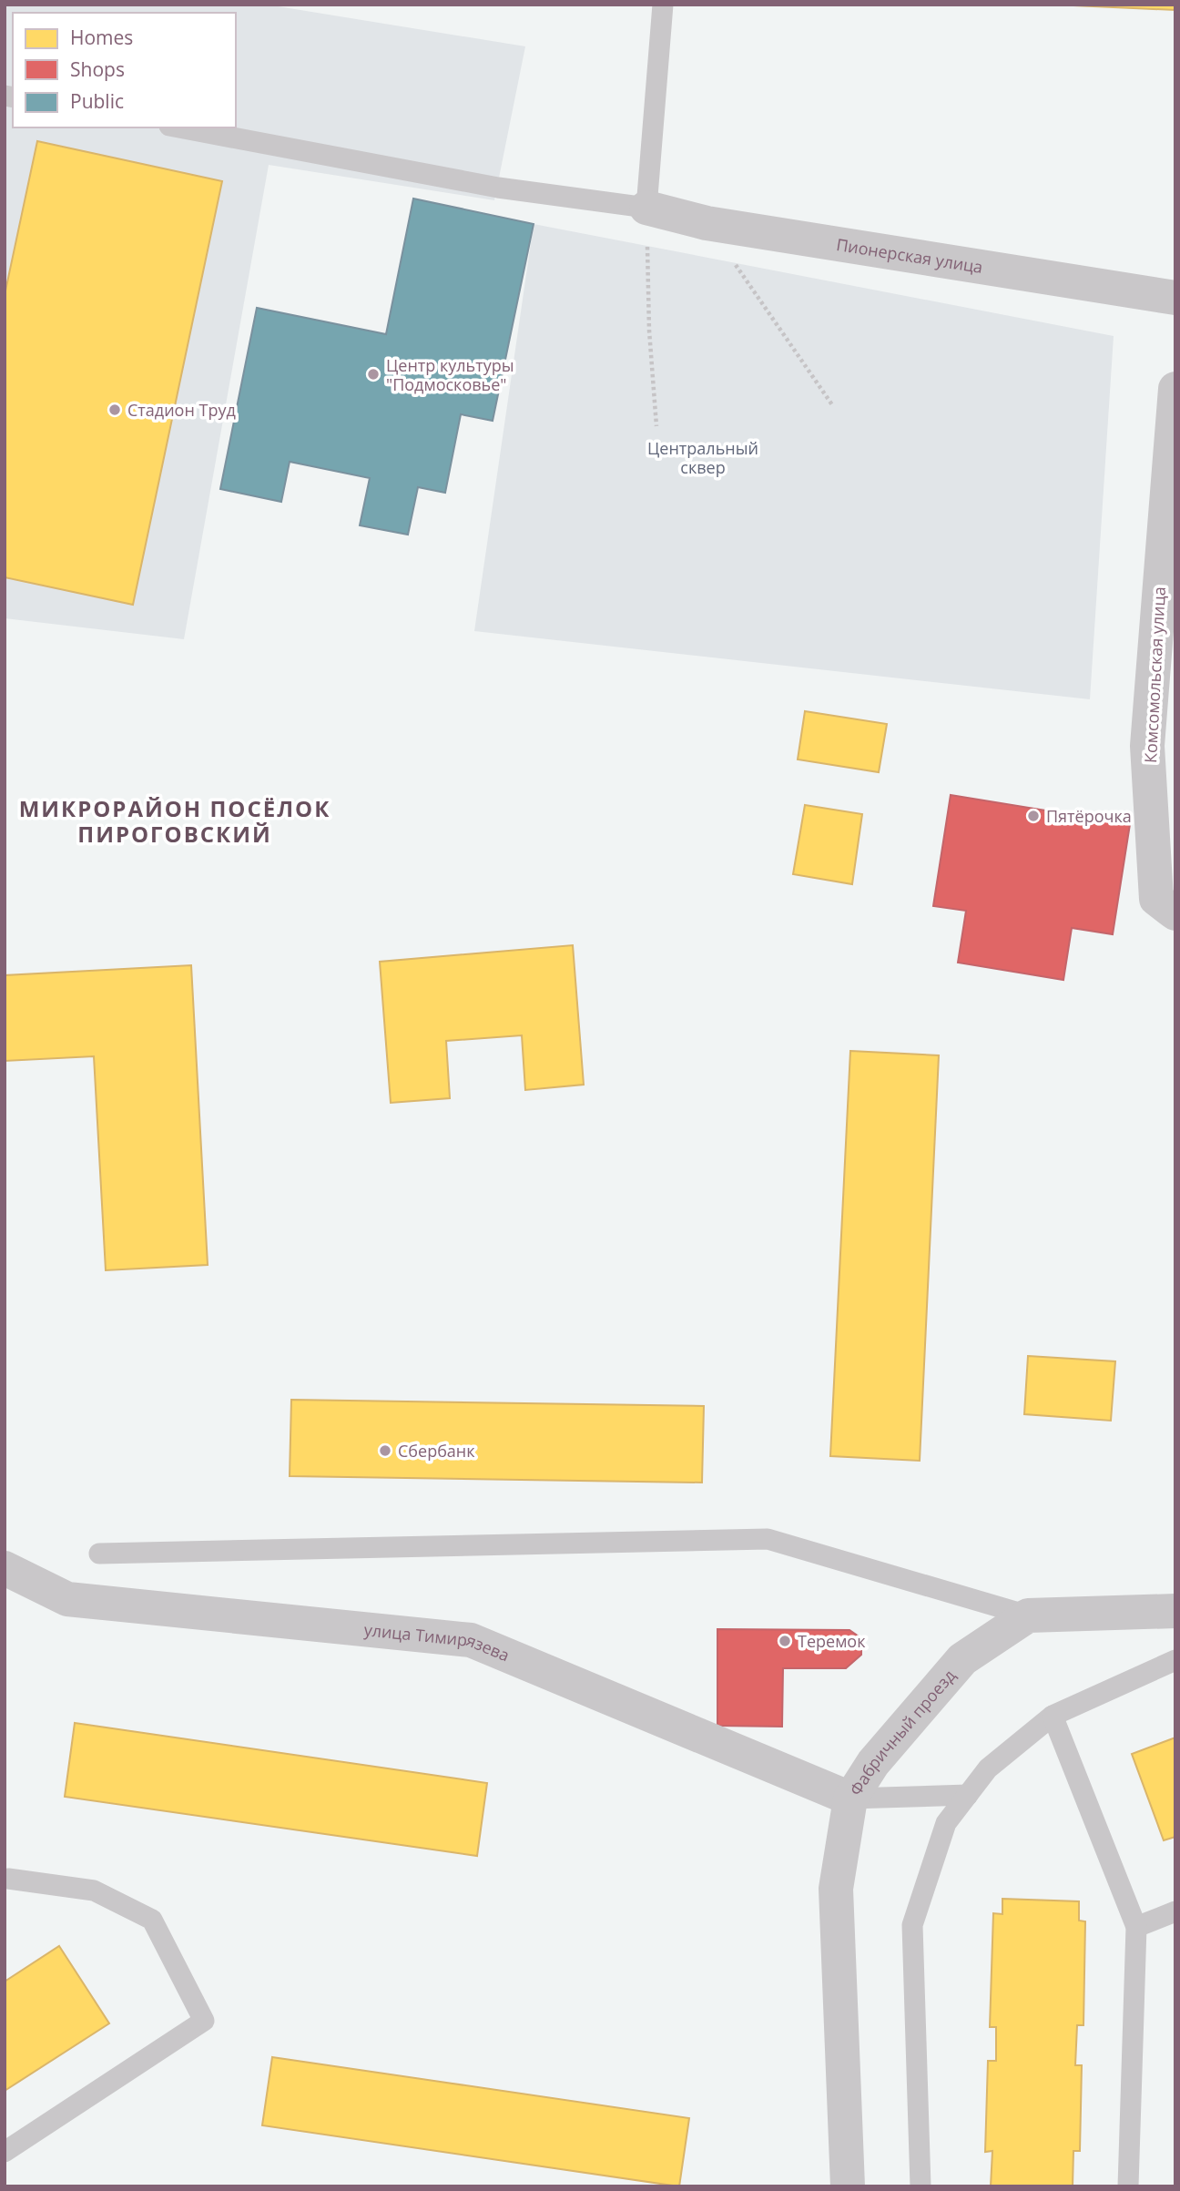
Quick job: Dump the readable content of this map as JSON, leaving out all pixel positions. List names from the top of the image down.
{
  "streets": {
    "street": [
      "Пионерская улица",
      "Комсомольская улица",
      "улица Тимирязева",
      "Фабричный проезд"
    ]
  },
  "crossings": [
    ["улица Тимирязева", "Фабричный проезд"]
  ],
  "districts": ["МИКРОРАЙОН ПОСЁЛОК ПИРОГОВСКИЙ"],
  "parks": ["Центральный сквер"],
  "places": [
    "Центр культуры \"Подмосковье\"",
    "Стадион Труд",
    "Пятёрочка",
    "Сбербанк",
    "Теремок"
  ],
  "legend": ["Homes", "Shops", "Public"]
}
